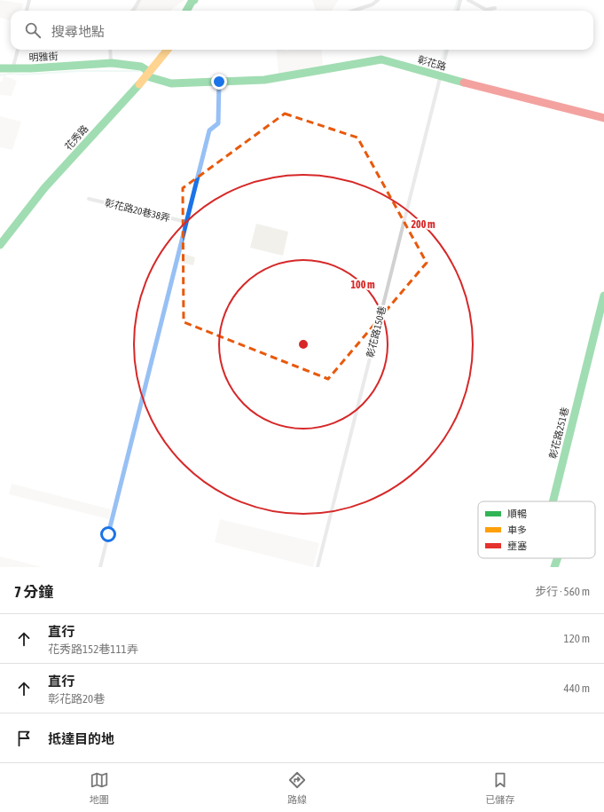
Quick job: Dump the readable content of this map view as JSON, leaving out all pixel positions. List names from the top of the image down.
{
  "streets": {
    "street": [
      "明雅街",
      "彰花路",
      "花秀路",
      "彰花路251巷"
    ],
    "lane": ["彰花路20巷38弄", "彰花路150巷"]
  },
  "crossings": [
    ["明雅街", "彰花路"],
    ["明雅街", "花秀路"],
    ["彰花路", "花秀路"],
    ["彰花路", "彰花路150巷"]
  ],
  "legend": ["順暢", "車多", "壅塞"],
  "page": {
    "search": "搜尋地點",
    "heading": ["7 分鐘", "步行 · 560 m"],
    "list": [
      ["直行", "花秀路152巷111弄", "120 m"],
      ["直行", "彰花路20巷", "440 m"],
      "抵達目的地"
    ],
    "nav": ["地圖", "路線", "已儲存"]
  },
  "rings": ["200 m", "100 m"]
}
